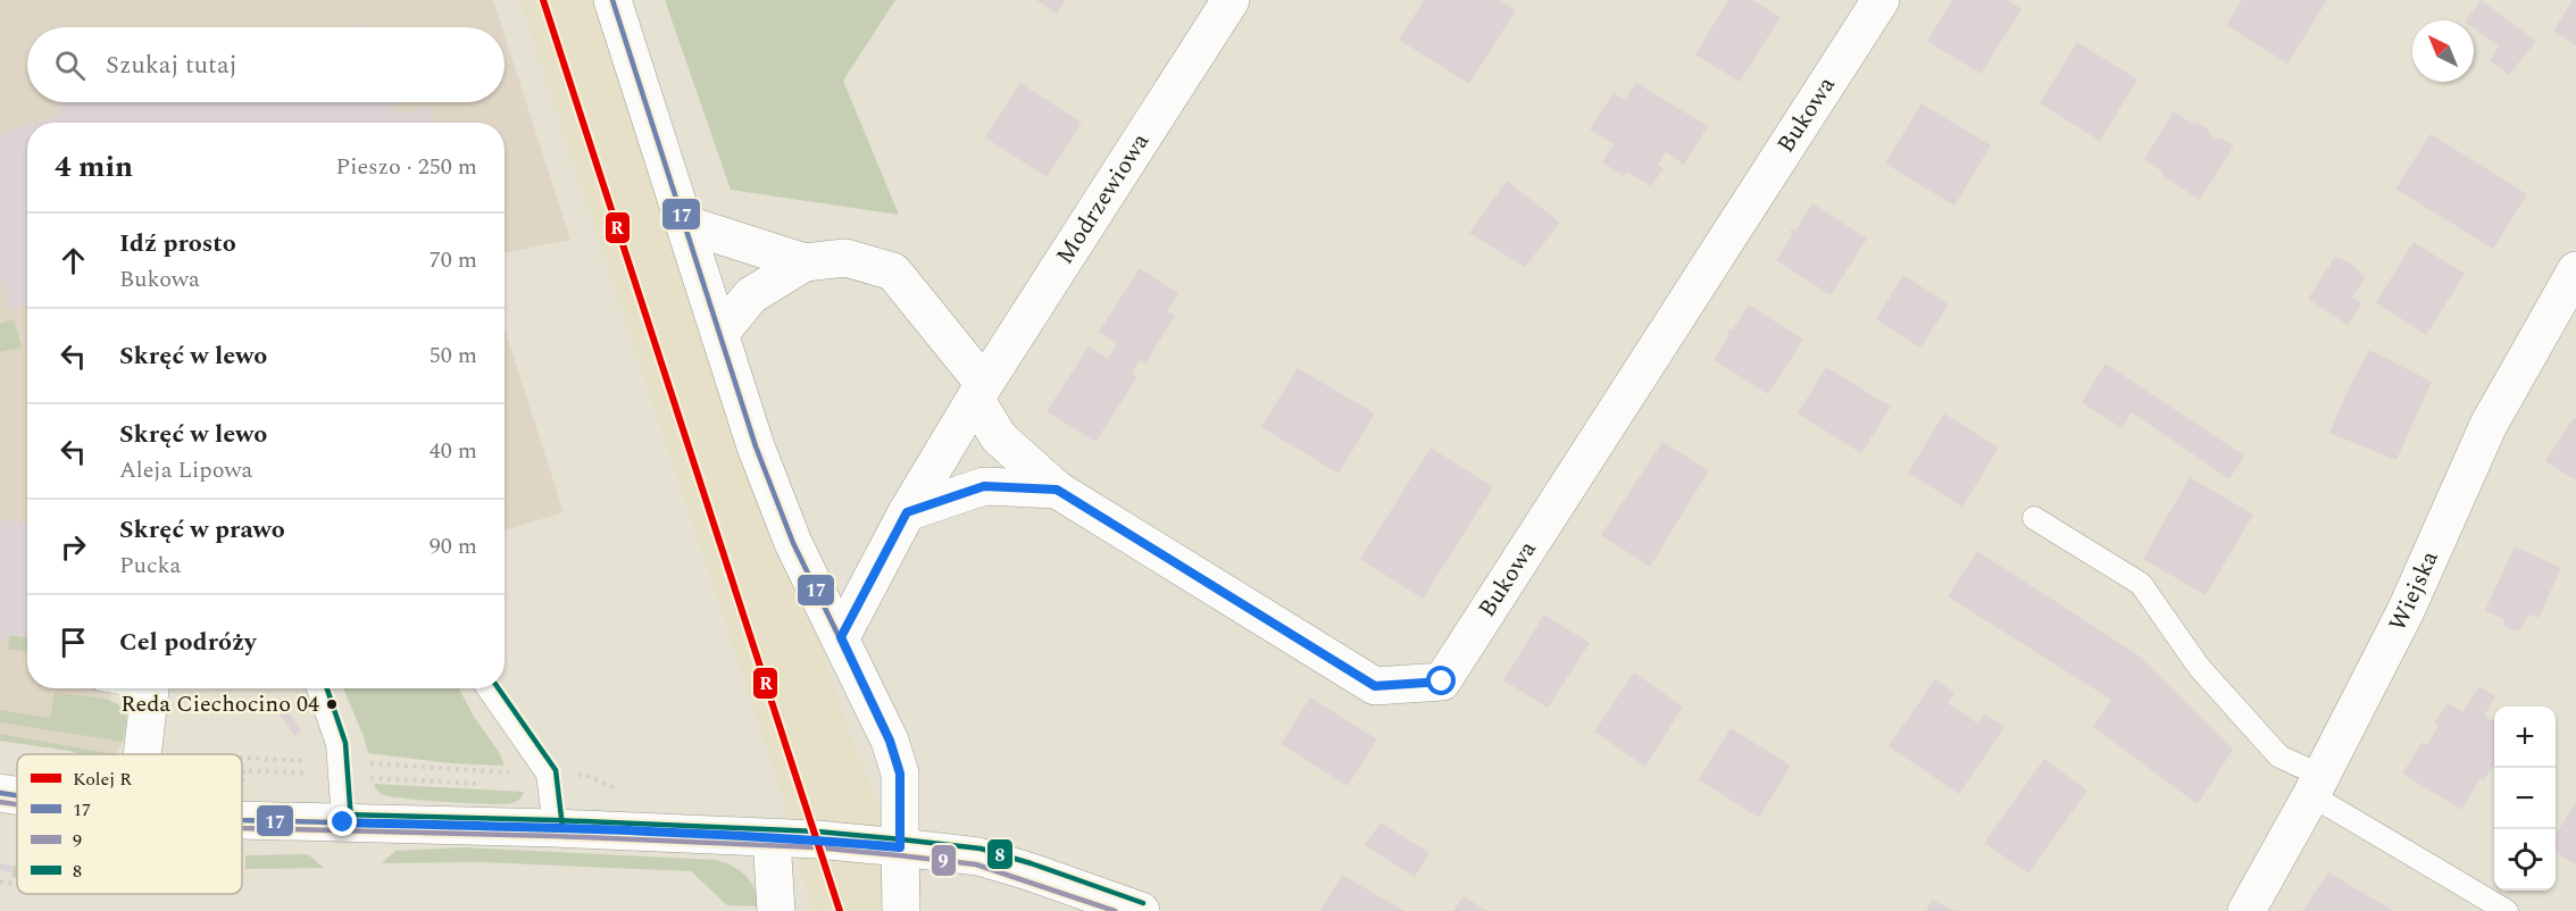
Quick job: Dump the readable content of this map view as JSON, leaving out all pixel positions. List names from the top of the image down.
{
  "streets": {
    "street": ["Bukowa", "Modrzewiowa", "Wiejska"]
  },
  "crossings": [
    ["Bukowa", "Modrzewiowa"]
  ],
  "places": ["Reda Ciechocino 04"],
  "lines": [
    "rail line R",
    "transit line 17",
    "transit line 8",
    "transit line 9"
  ],
  "legend": [
    "Kolej R",
    "17",
    "9",
    "8"
  ],
  "north": "top left",
  "page": {
    "search": "Szukaj tutaj",
    "heading": ["4 min", "Pieszo · 250 m"],
    "list": [
      ["Idź prosto", "Bukowa", "70 m"],
      ["Skręć w lewo", "50 m"],
      ["Skręć w lewo", "Aleja Lipowa", "40 m"],
      ["Skręć w prawo", "Pucka", "90 m"],
      "Cel podróży"
    ],
    "map_buttons": ["+", "−"]
  }
}
